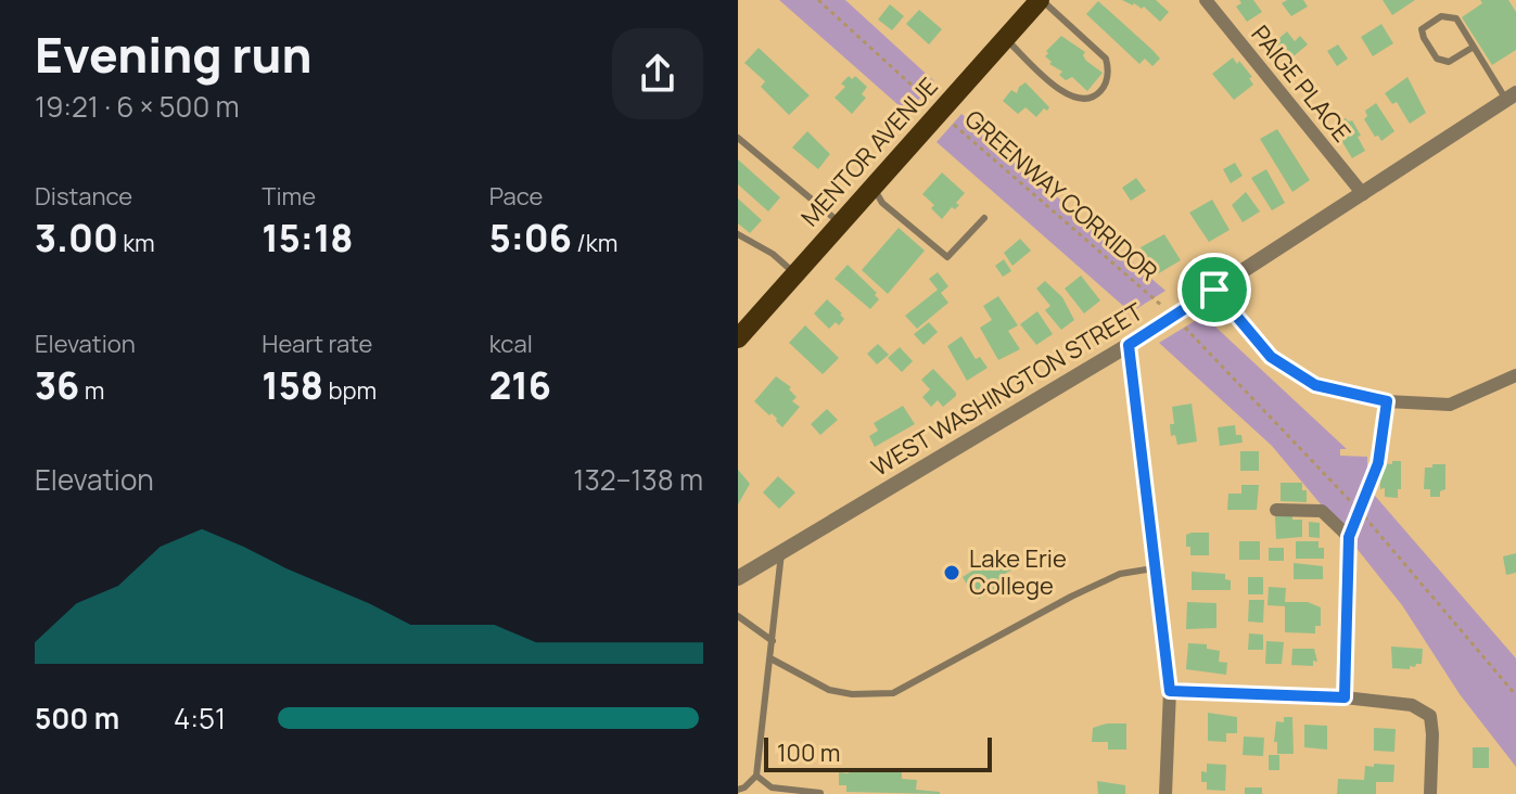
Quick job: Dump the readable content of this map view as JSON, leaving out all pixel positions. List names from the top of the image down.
{
  "streets": {
    "main road": ["MENTOR AVENUE"],
    "street": ["PAIGE PLACE", "WEST WASHINGTON STREET"],
    "path": ["GREENWAY CORRIDOR"]
  },
  "crossings": [
    ["PAIGE PLACE", "WEST WASHINGTON STREET"],
    ["MENTOR AVENUE", "GREENWAY CORRIDOR"],
    ["GREENWAY CORRIDOR", "WEST WASHINGTON STREET"]
  ],
  "places": ["Lake Erie College"],
  "scale_bar": "100 m",
  "page": {
    "heading": ["Evening run", "19:21 · 6 × 500 m"],
    "stats": [
      ["Distance", "3.00 km"],
      ["Time", "15:18"],
      ["Pace", "5:06 /km"],
      ["Elevation", "36 m"],
      ["Heart rate", "158 bpm"],
      ["kcal", "216"]
    ],
    "chart": ["Elevation", "132–138 m"],
    "list": [
      {
        "name": "500 m",
        "note": "4:51"
      }
    ],
    "scale": "100 m"
  }
}
